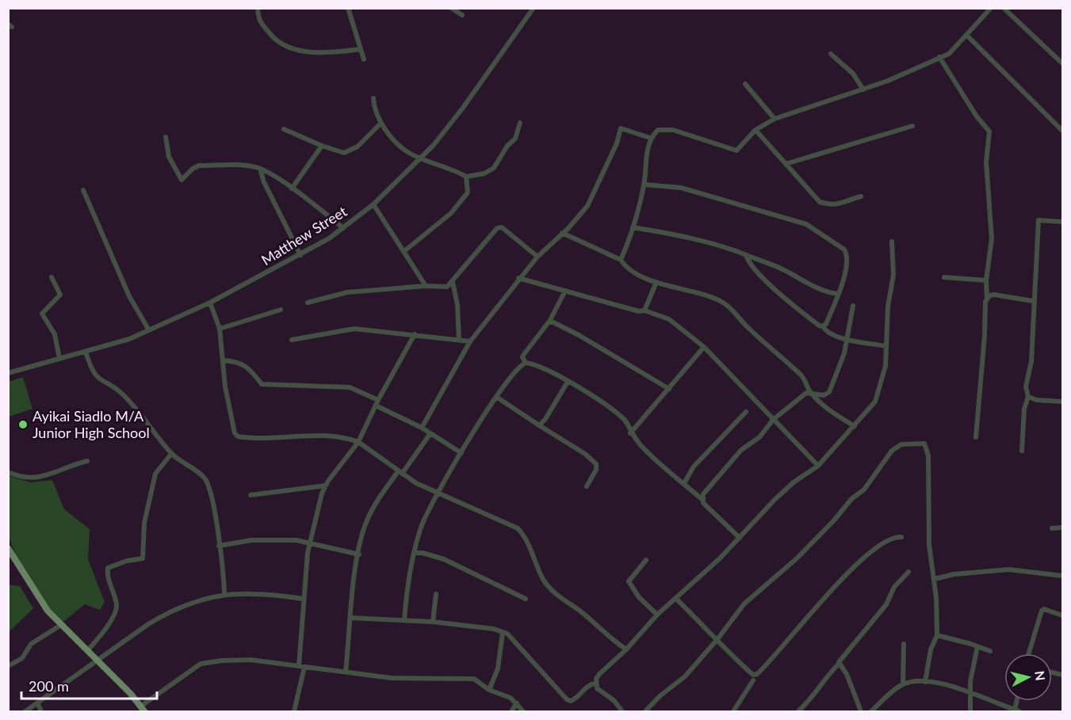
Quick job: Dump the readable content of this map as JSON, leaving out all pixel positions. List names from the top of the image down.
{
  "streets": {
    "street": ["Matthew Street"]
  },
  "places": ["Ayikai Siadlo M/A Junior High School"],
  "scale_bar": "200 m",
  "north": "right"
}
